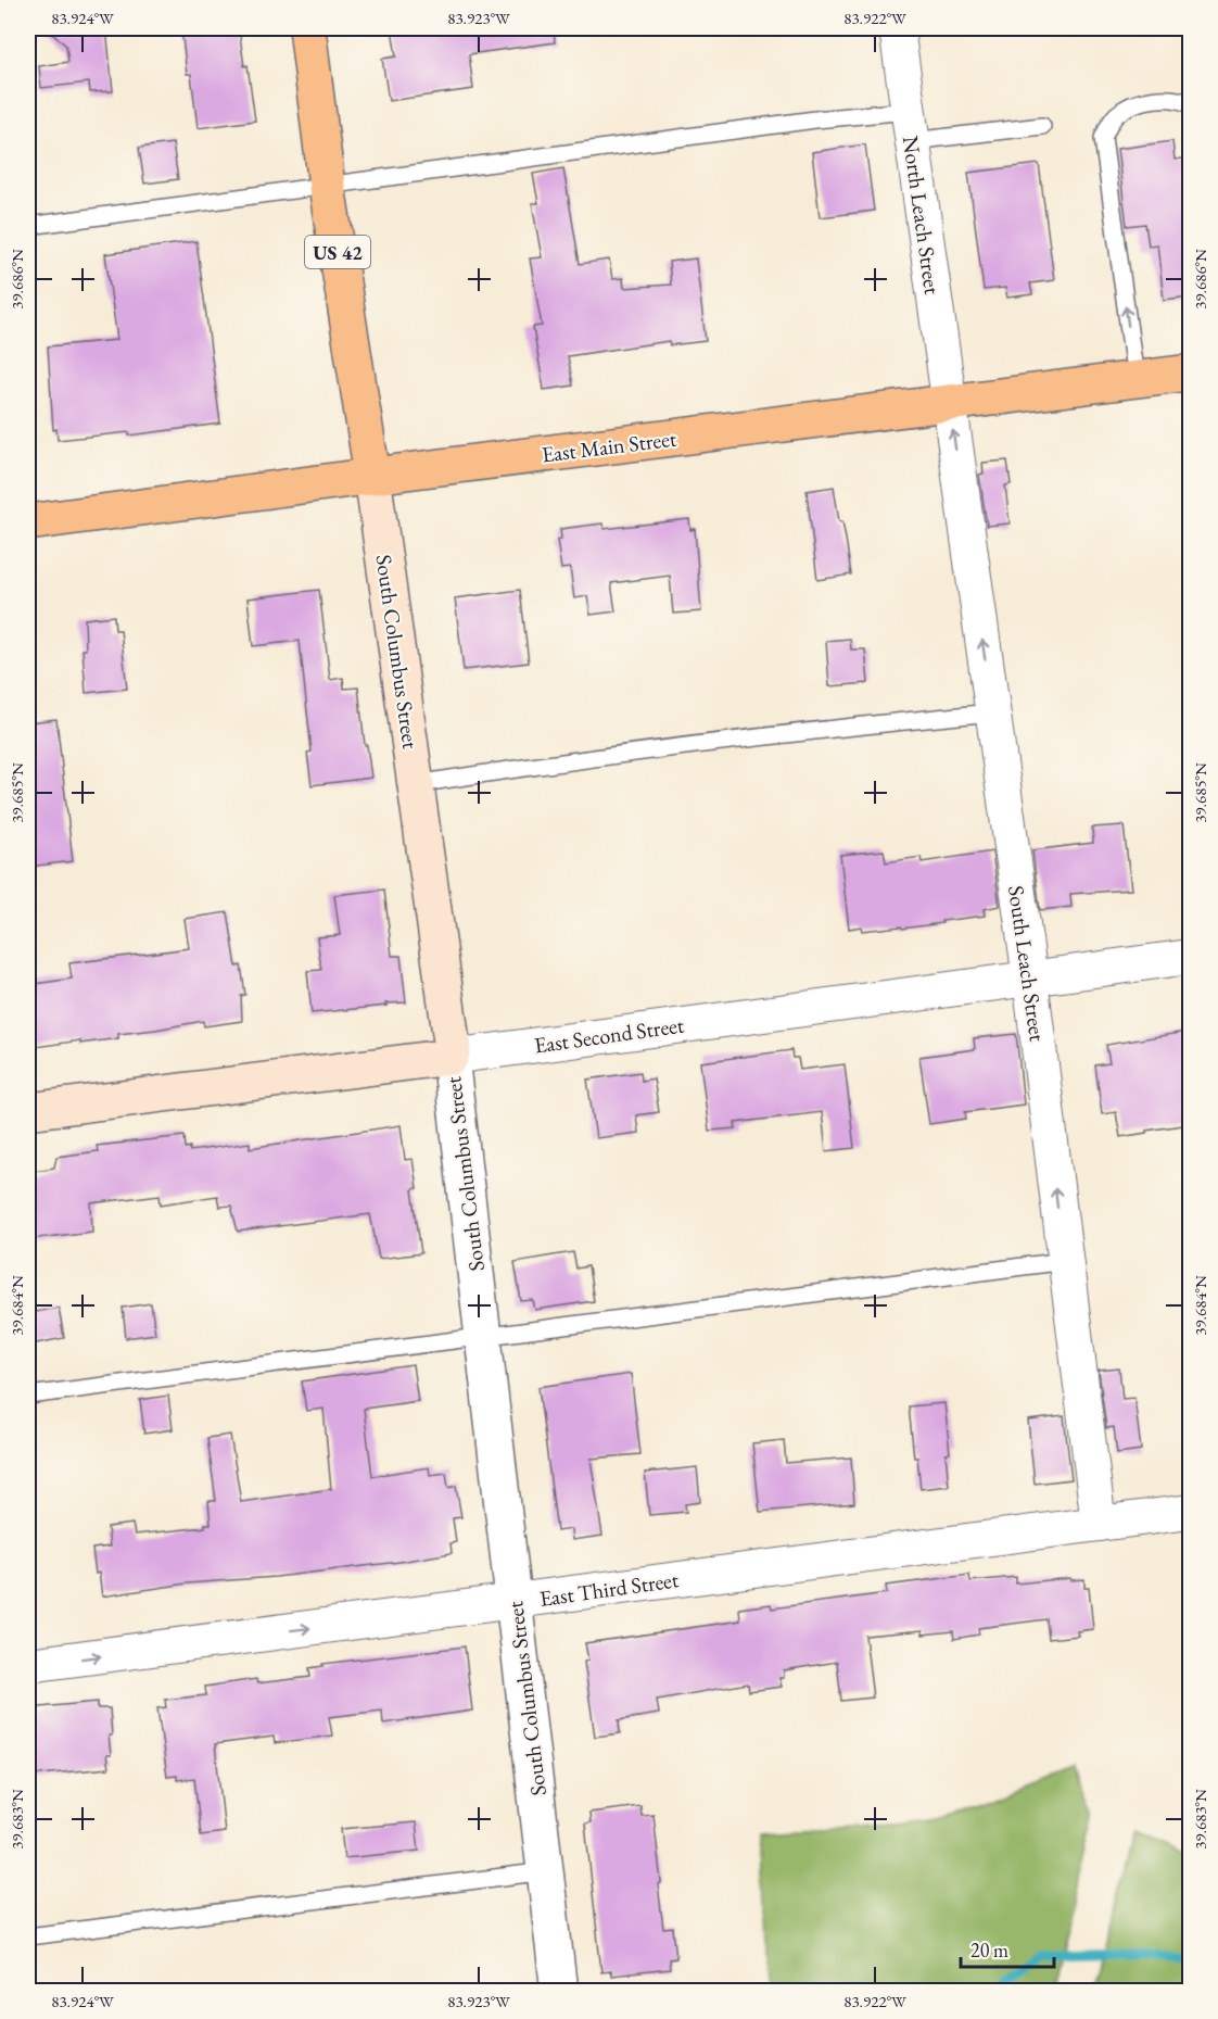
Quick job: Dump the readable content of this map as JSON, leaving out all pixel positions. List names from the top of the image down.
{
  "streets": {
    "main road": [
      "US 42",
      "East Main Street",
      "South Columbus Street",
      "East Second Street"
    ],
    "street": ["North Leach Street", "South Leach Street", "East Third Street"]
  },
  "crossings": [
    ["North Leach Street", "East Main Street"],
    ["North Leach Street", "South Leach Street"],
    ["US 42", "East Main Street"],
    ["US 42", "South Columbus Street"],
    ["East Main Street", "South Columbus Street"],
    ["East Main Street", "South Leach Street"],
    ["South Columbus Street", "East Second Street"],
    ["South Columbus Street", "East Third Street"],
    ["South Leach Street", "East Second Street"],
    ["South Leach Street", "East Third Street"]
  ],
  "one_way": ["South Leach Street", "East Third Street"],
  "scale_bar": "20 m",
  "coordinates": [
    "83.924°W",
    "83.923°W",
    "83.922°W",
    "39.686°N",
    "39.685°N",
    "39.684°N",
    "39.683°N"
  ]
}
